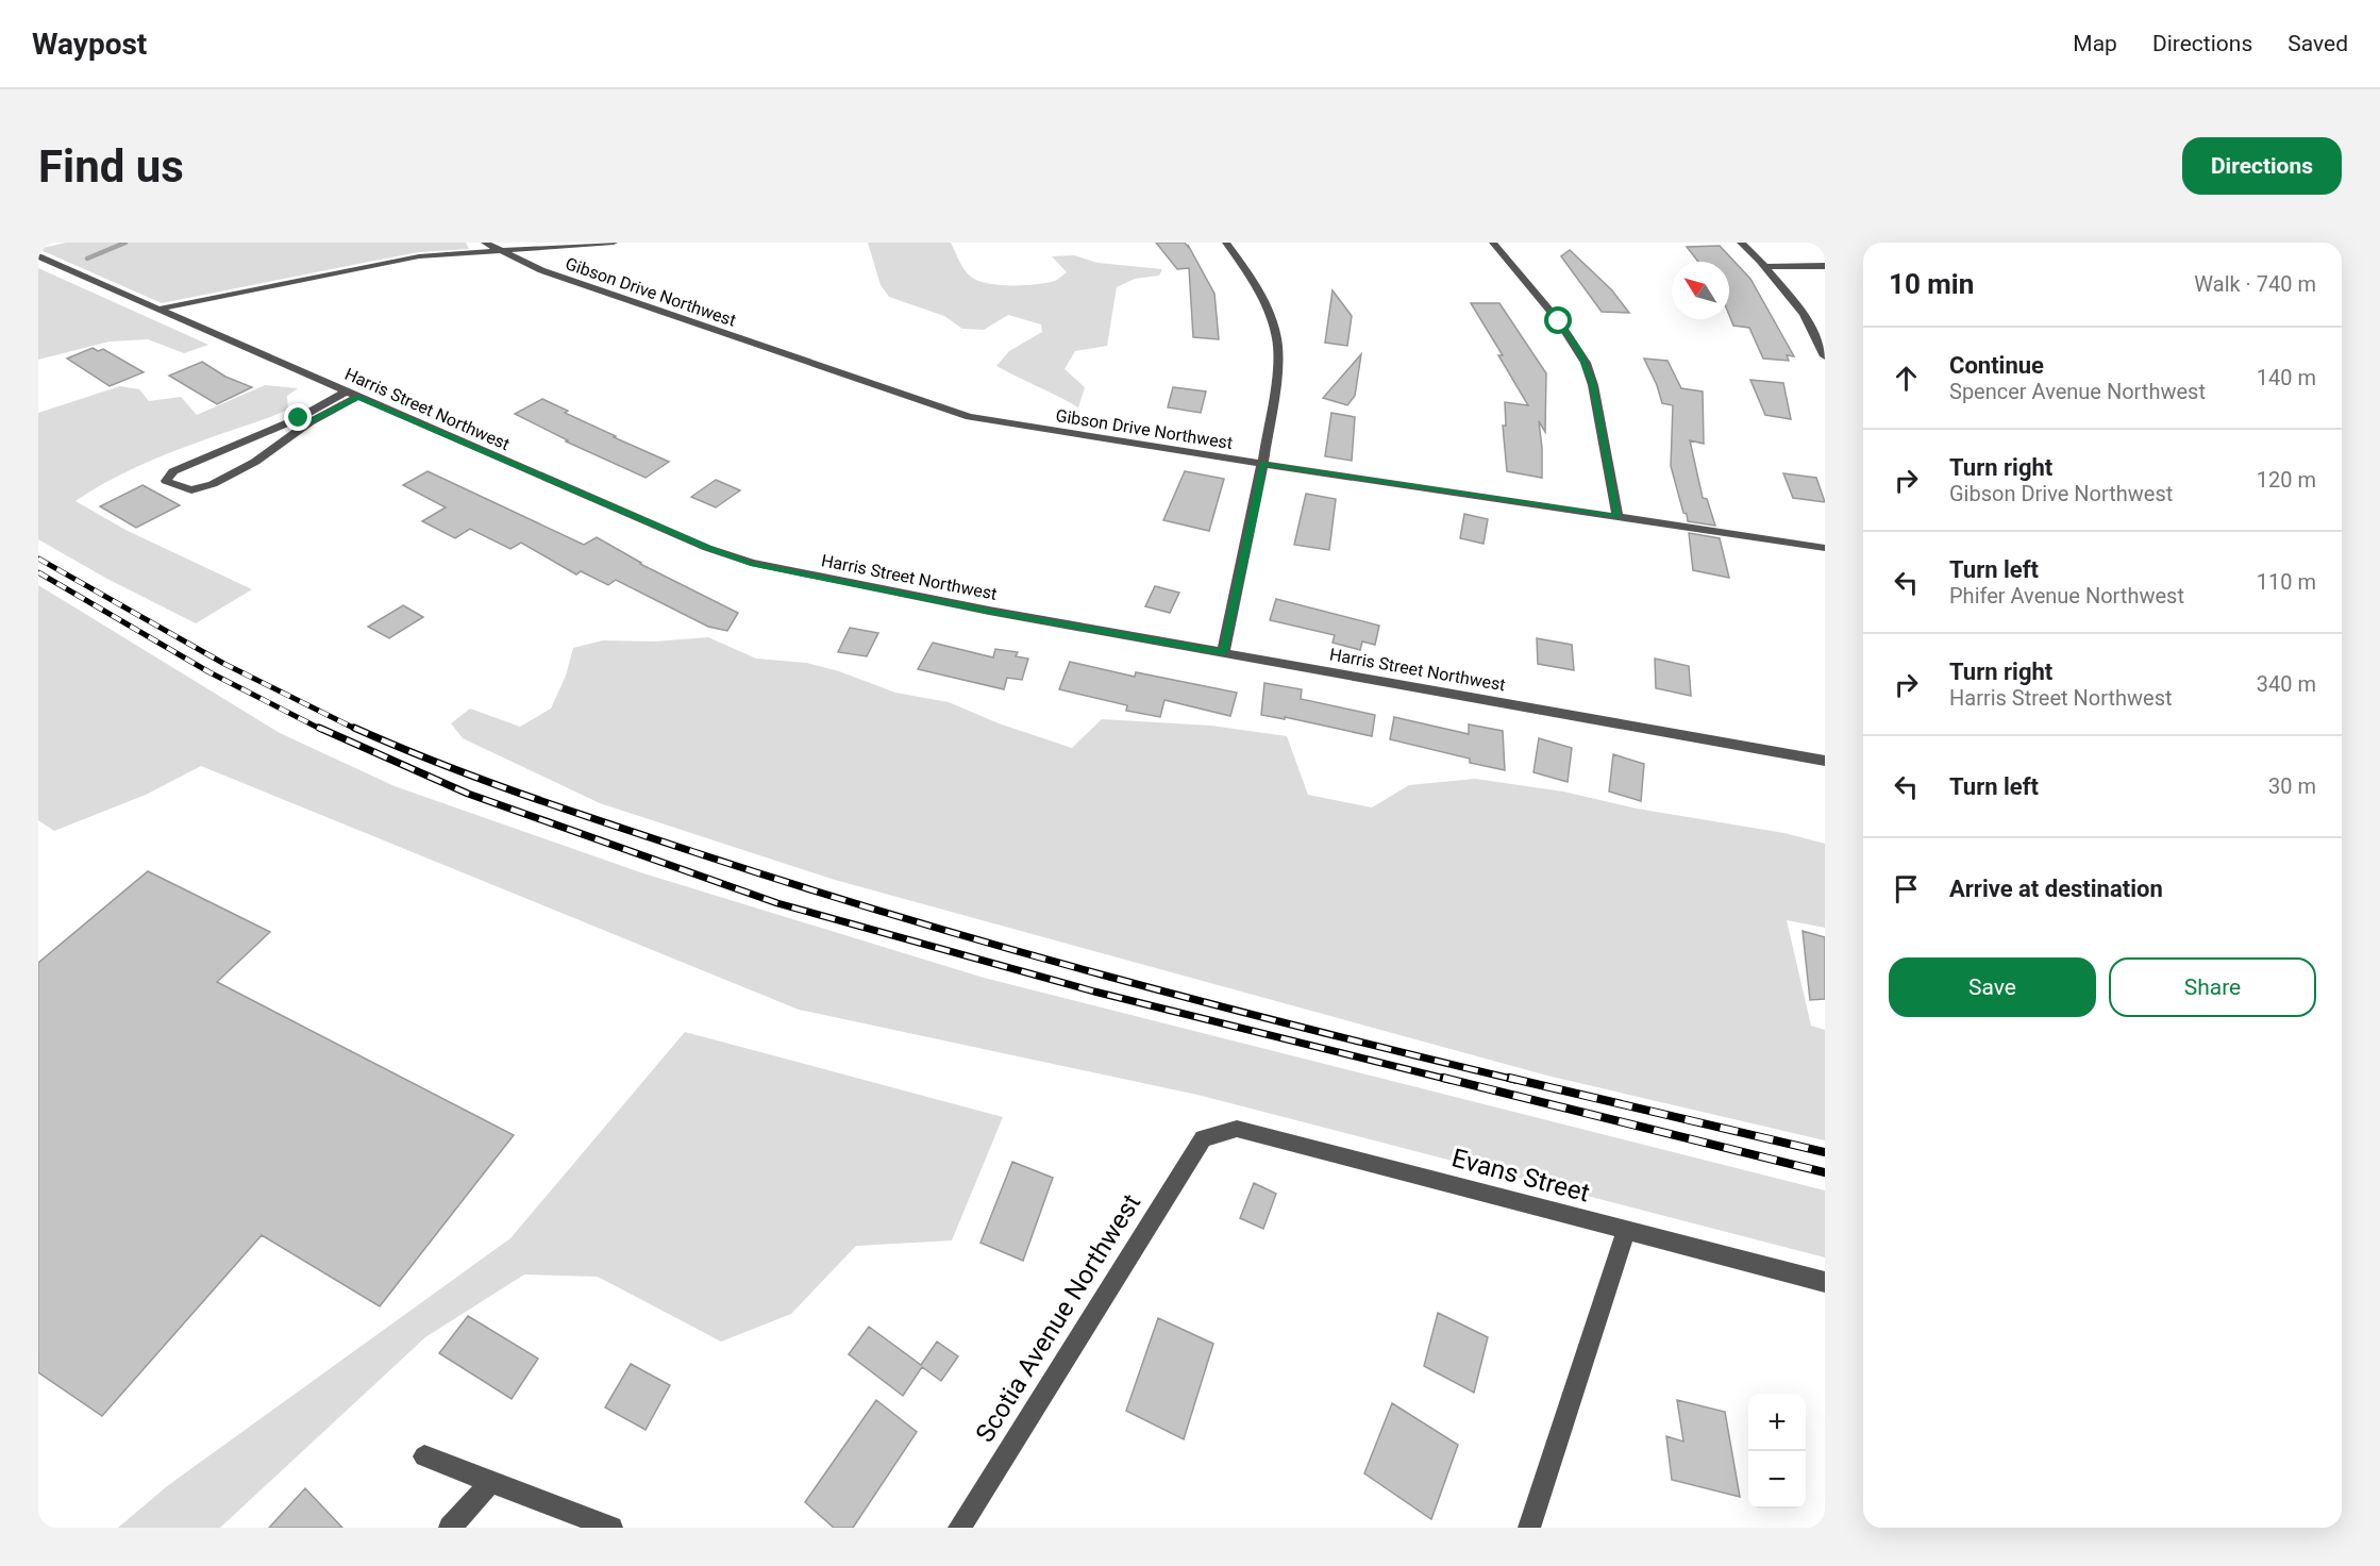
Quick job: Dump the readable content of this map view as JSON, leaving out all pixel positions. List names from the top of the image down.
{
  "streets": {
    "street": [
      "Gibson Drive Northwest",
      "Harris Street Northwest",
      "Evans Street",
      "Scotia Avenue Northwest"
    ]
  },
  "crossings": [
    ["Evans Street", "Scotia Avenue Northwest"]
  ],
  "north": "top left",
  "page": {
    "header": "Waypost",
    "nav": ["Map", "Directions", "Saved"],
    "buttons": [
      "Directions",
      ["Save", "Share"]
    ],
    "title": "Find us",
    "heading": ["10 min", "Walk · 740 m"],
    "list": [
      ["Continue", "Spencer Avenue Northwest", "140 m"],
      ["Turn right", "Gibson Drive Northwest", "120 m"],
      ["Turn left", "Phifer Avenue Northwest", "110 m"],
      ["Turn right", "Harris Street Northwest", "340 m"],
      ["Turn left", "30 m"],
      "Arrive at destination"
    ],
    "map_buttons": ["+", "−"]
  }
}
